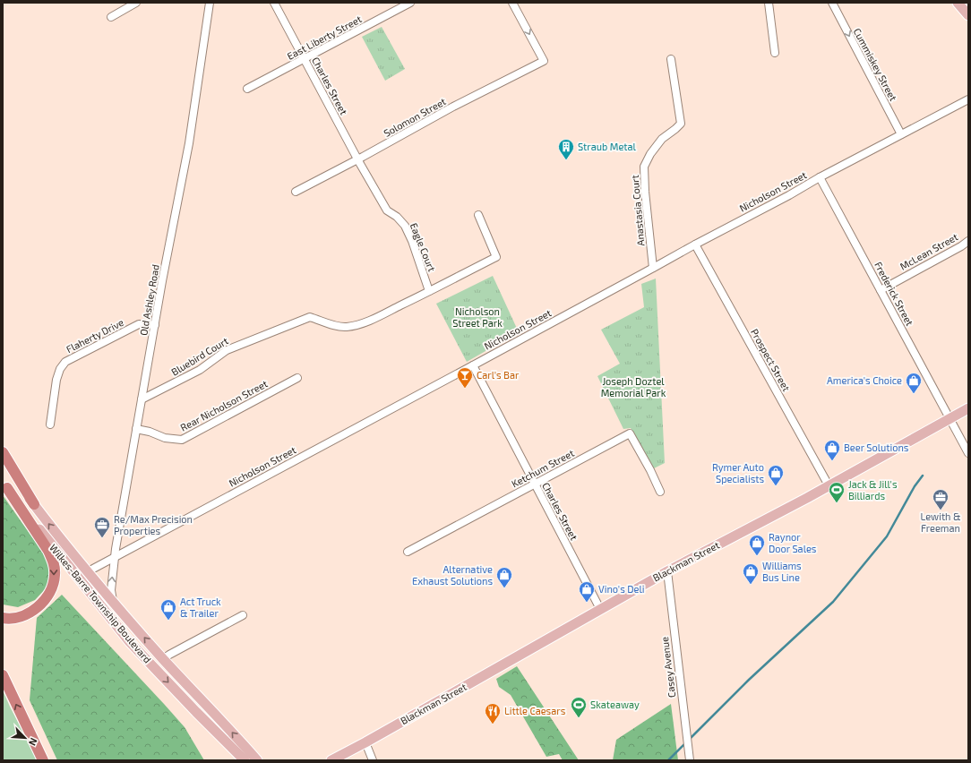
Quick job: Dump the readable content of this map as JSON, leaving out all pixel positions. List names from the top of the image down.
{
  "streets": {
    "main road": ["Blackman Street", "Wilkes-Barre Township Boulevard"],
    "street": [
      "East Liberty Street",
      "Cummiskey Street",
      "Charles Street",
      "Solomon Street",
      "Nicholson Street",
      "Anastasia Court",
      "Eagle Court",
      "McLean Street",
      "Frederick Street",
      "Old Ashley Road",
      "Flaherty Drive",
      "Bluebird Court",
      "Prospect Street",
      "Rear Nicholson Street",
      "Ketchum Street",
      "Casey Avenue"
    ]
  },
  "crossings": [
    ["East Liberty Street", "Charles Street"],
    ["Cummiskey Street", "Nicholson Street"],
    ["Charles Street", "Solomon Street"],
    ["Charles Street", "Nicholson Street"],
    ["Charles Street", "Eagle Court"],
    ["Charles Street", "Ketchum Street"],
    ["Charles Street", "Blackman Street"],
    ["Solomon Street", "Eagle Court"],
    ["Nicholson Street", "Anastasia Court"],
    ["Nicholson Street", "Frederick Street"],
    ["Nicholson Street", "Old Ashley Road"],
    ["Nicholson Street", "Prospect Street"],
    ["Nicholson Street", "Wilkes-Barre Township Boulevard"],
    ["Eagle Court", "Bluebird Court"],
    ["McLean Street", "Frederick Street"],
    ["Frederick Street", "Blackman Street"],
    ["Old Ashley Road", "Flaherty Drive"],
    ["Old Ashley Road", "Bluebird Court"],
    ["Old Ashley Road", "Rear Nicholson Street"],
    ["Old Ashley Road", "Wilkes-Barre Township Boulevard"],
    ["Prospect Street", "Blackman Street"],
    ["Blackman Street", "Casey Avenue"]
  ],
  "one_way": ["Cummiskey Street"],
  "parks": ["Nicholson Street Park", "Joseph Doztel Memorial Park"],
  "places": {
    "building": ["Straub Metal"],
    "bar": ["Carl's Bar"],
    "shop": [
      "America's Choice",
      "Beer Solutions",
      "Rymer Auto Specialists",
      "Raynor Door Sales",
      "Williams Bus Line",
      "Alternative Exhaust Solutions",
      "Vino's Deli",
      "Act Truck & Trailer"
    ],
    "sports": ["Jack & Jill's Billiards", "Skateaway"],
    "office": ["Lewith & Freeman", "Re/Max Precision Properties"],
    "restaurant": ["Little Caesars"]
  },
  "north": "bottom right"
}
